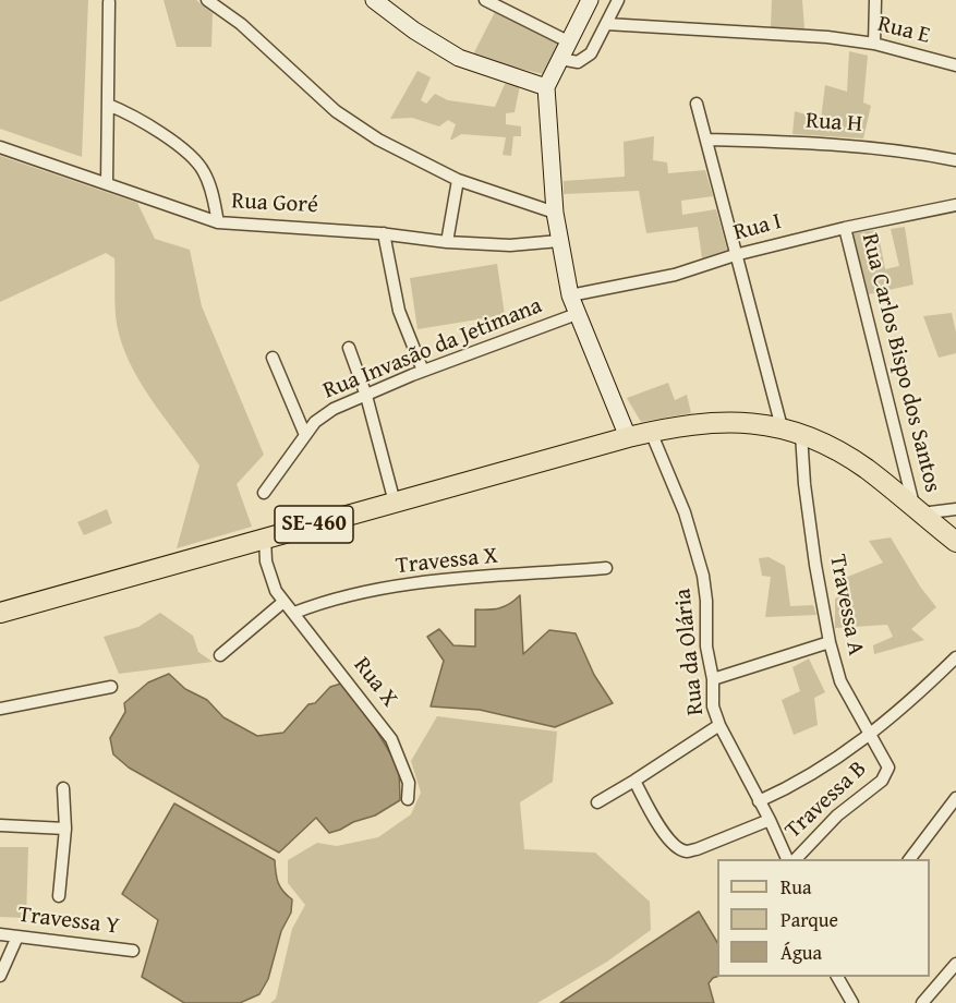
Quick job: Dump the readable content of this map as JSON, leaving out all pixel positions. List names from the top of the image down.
{
  "streets": {
    "main road": ["SE-460"],
    "street": [
      "Rua E",
      "Rua H",
      "Rua Goré",
      "Rua I",
      "Rua Invasão da Jetimana",
      "Rua Carlos Bispo dos Santos",
      "Travessa X",
      "Travessa A",
      "Rua da Olária",
      "Rua X",
      "Travessa B",
      "Travessa Y"
    ]
  },
  "crossings": [
    ["Rua I", "Rua Carlos Bispo dos Santos"],
    ["Rua Carlos Bispo dos Santos", "SE-460"],
    ["SE-460", "Travessa A"],
    ["SE-460", "Rua da Olária"],
    ["SE-460", "Rua X"],
    ["Travessa X", "Rua X"],
    ["Travessa A", "Travessa B"]
  ],
  "legend": ["Rua", "Parque", "Água"]
}
